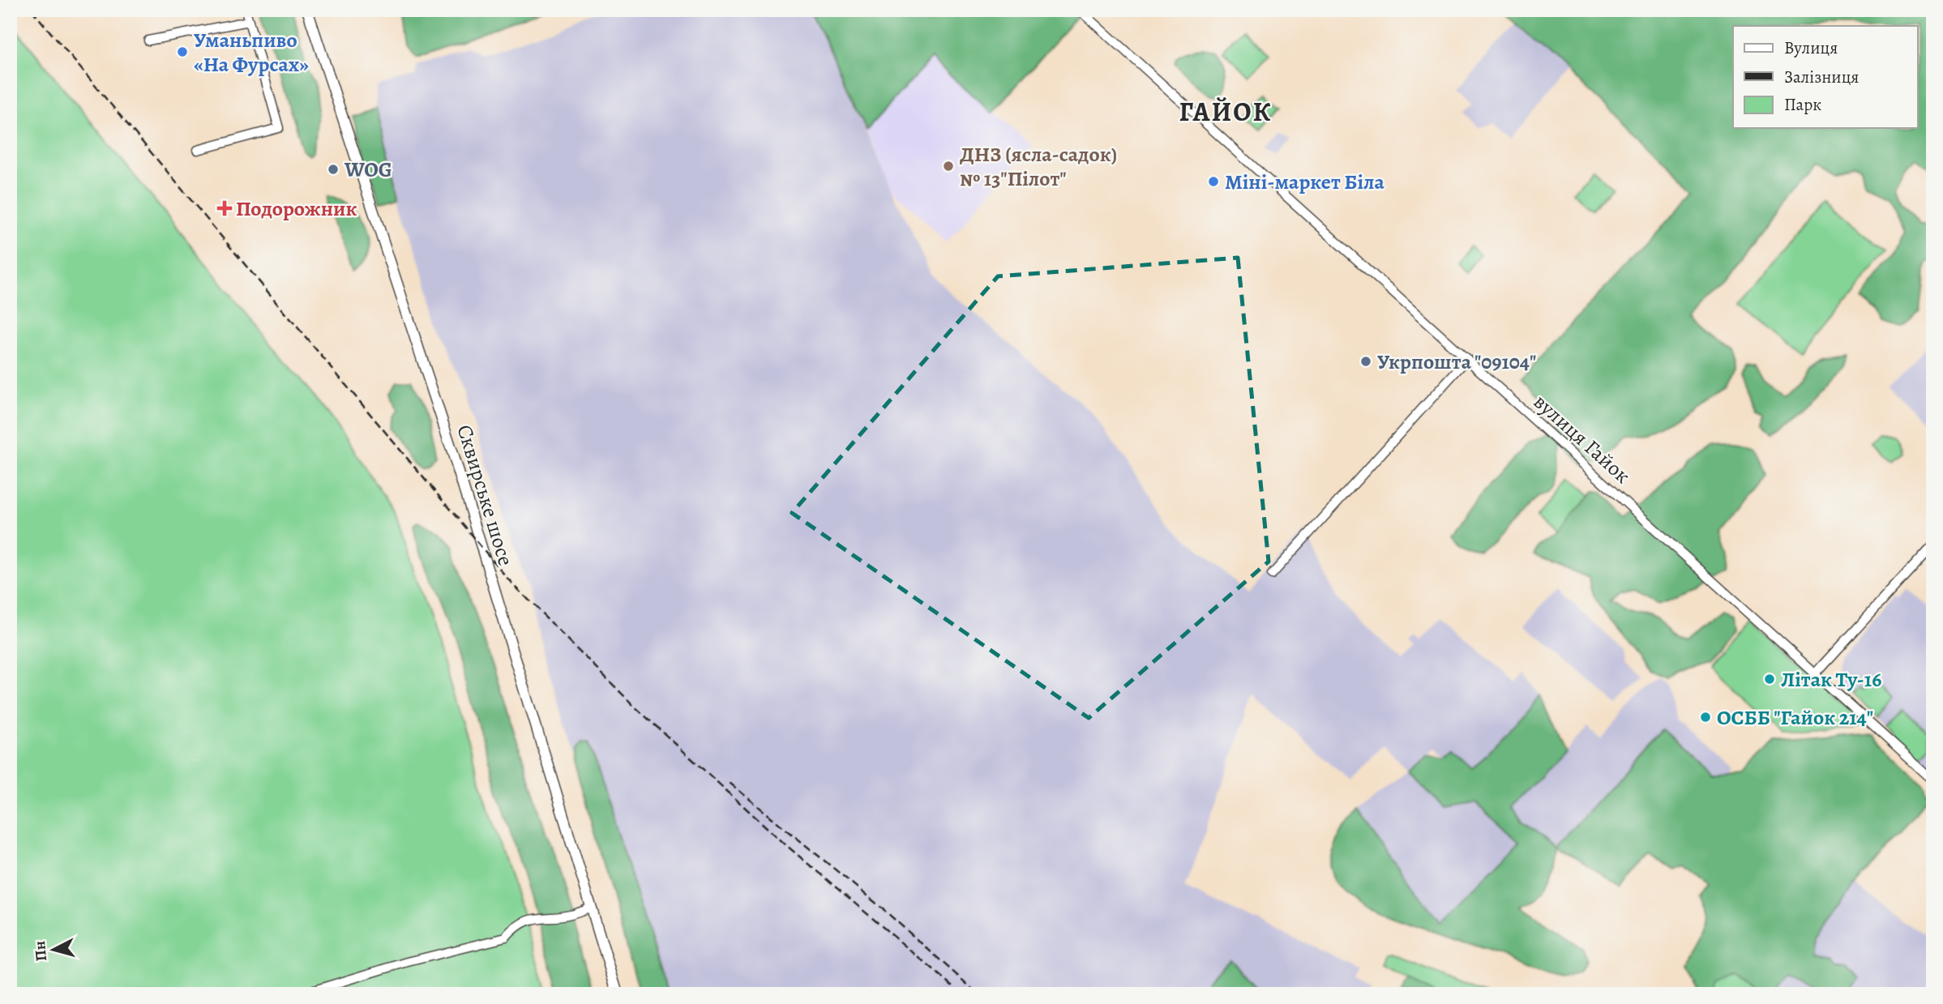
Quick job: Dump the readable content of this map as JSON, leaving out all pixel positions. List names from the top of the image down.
{
  "streets": {
    "main road": ["Сквирське шосе"],
    "street": ["вулиця Гайок"]
  },
  "districts": ["ГАЙОК"],
  "places": {
    "other": [
      "Уманьпиво «На Фурсах»",
      "ДНЗ (ясла-садок) № 13\"Пілот\"",
      "WOG",
      "Міні-маркет Біла",
      "Укрпошта \"09104\"",
      "Літак Ту-16",
      "ОСББ \"Гайок 214\""
    ],
    "health": ["Подорожник"]
  },
  "legend": ["Вулиця", "Залізниця", "Парк"],
  "north": "left"
}
